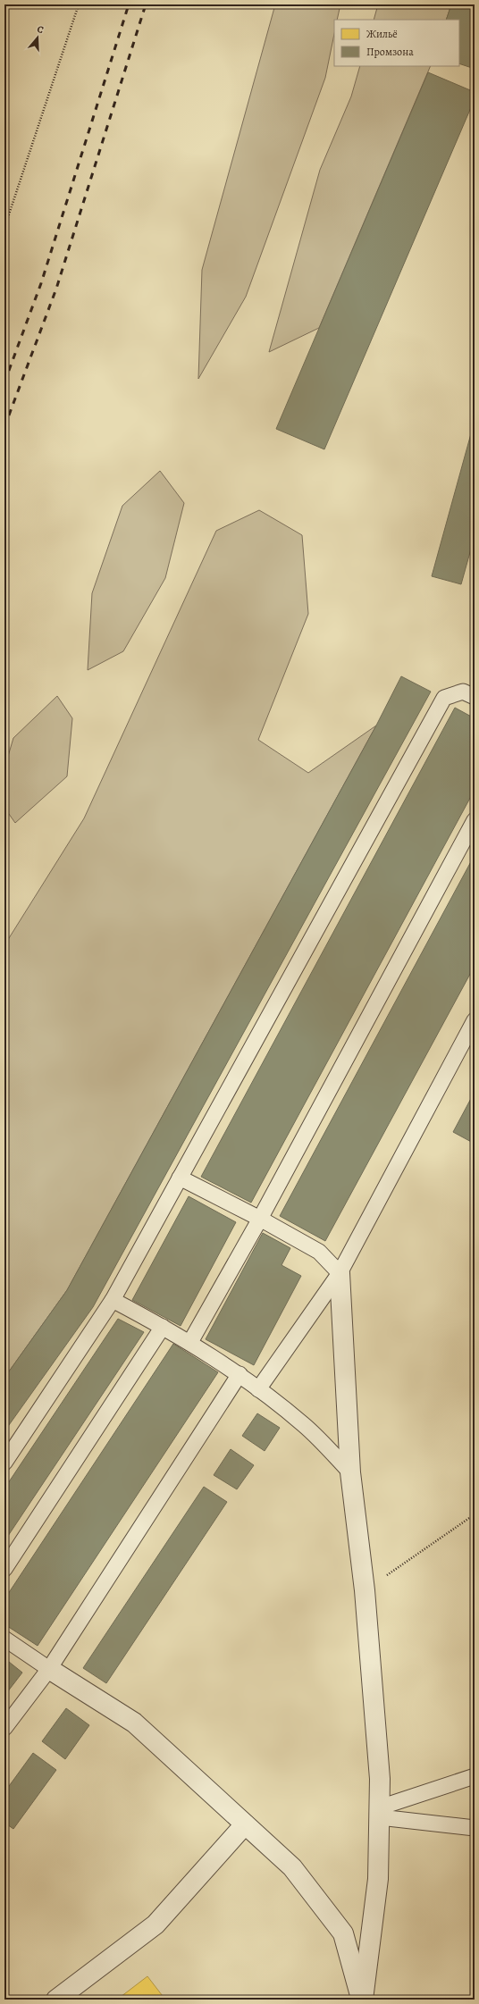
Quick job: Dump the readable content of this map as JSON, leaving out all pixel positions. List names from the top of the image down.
{
  "legend": ["Жильё", "Промзона"],
  "north": "top"
}
